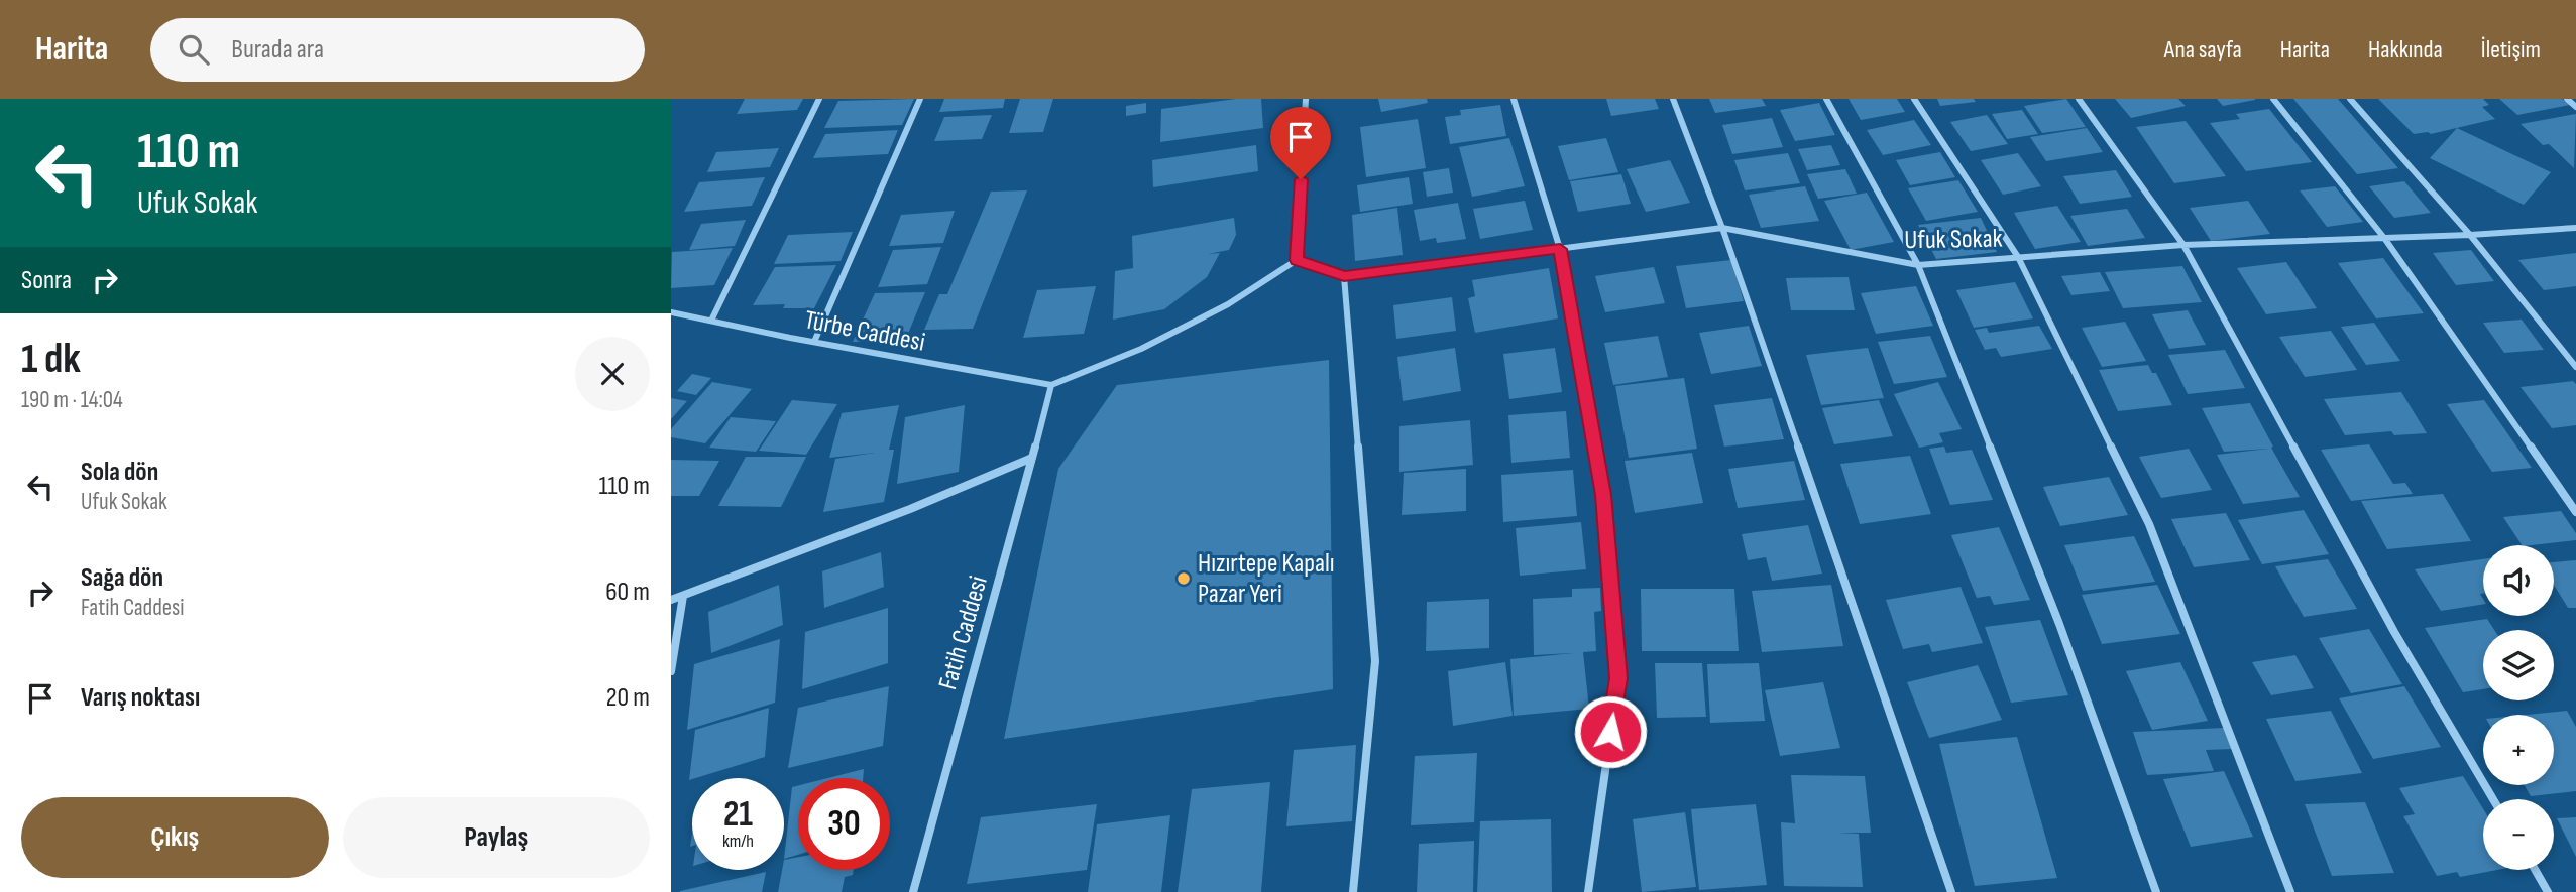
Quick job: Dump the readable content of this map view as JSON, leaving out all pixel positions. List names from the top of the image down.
{
  "streets": {
    "street": ["Ufuk Sokak", "Türbe Caddesi", "Fatih Caddesi"]
  },
  "crossings": [
    ["Türbe Caddesi", "Fatih Caddesi"]
  ],
  "places": ["Hızırtepe Kapalı Pazar Yeri"],
  "page": {
    "header": "Harita",
    "search": "Burada ara",
    "nav": [
      "Ana sayfa",
      "Harita",
      "Hakkında",
      "İletişim"
    ],
    "turn": ["110 m", "Ufuk Sokak"],
    "then": "Sonra",
    "heading": ["1 dk", "190 m · 14:04"],
    "list": [
      {
        "name": "Sola dön",
        "note": "Ufuk Sokak",
        "value": "110 m"
      },
      {
        "name": "Sağa dön",
        "note": "Fatih Caddesi",
        "value": "60 m"
      },
      {
        "name": "Varış noktası",
        "value": "20 m"
      }
    ],
    "map_buttons": ["+", "−"],
    "speed": "21 km/h",
    "limit": "30",
    "buttons": ["Çıkış", "Paylaş"]
  }
}
